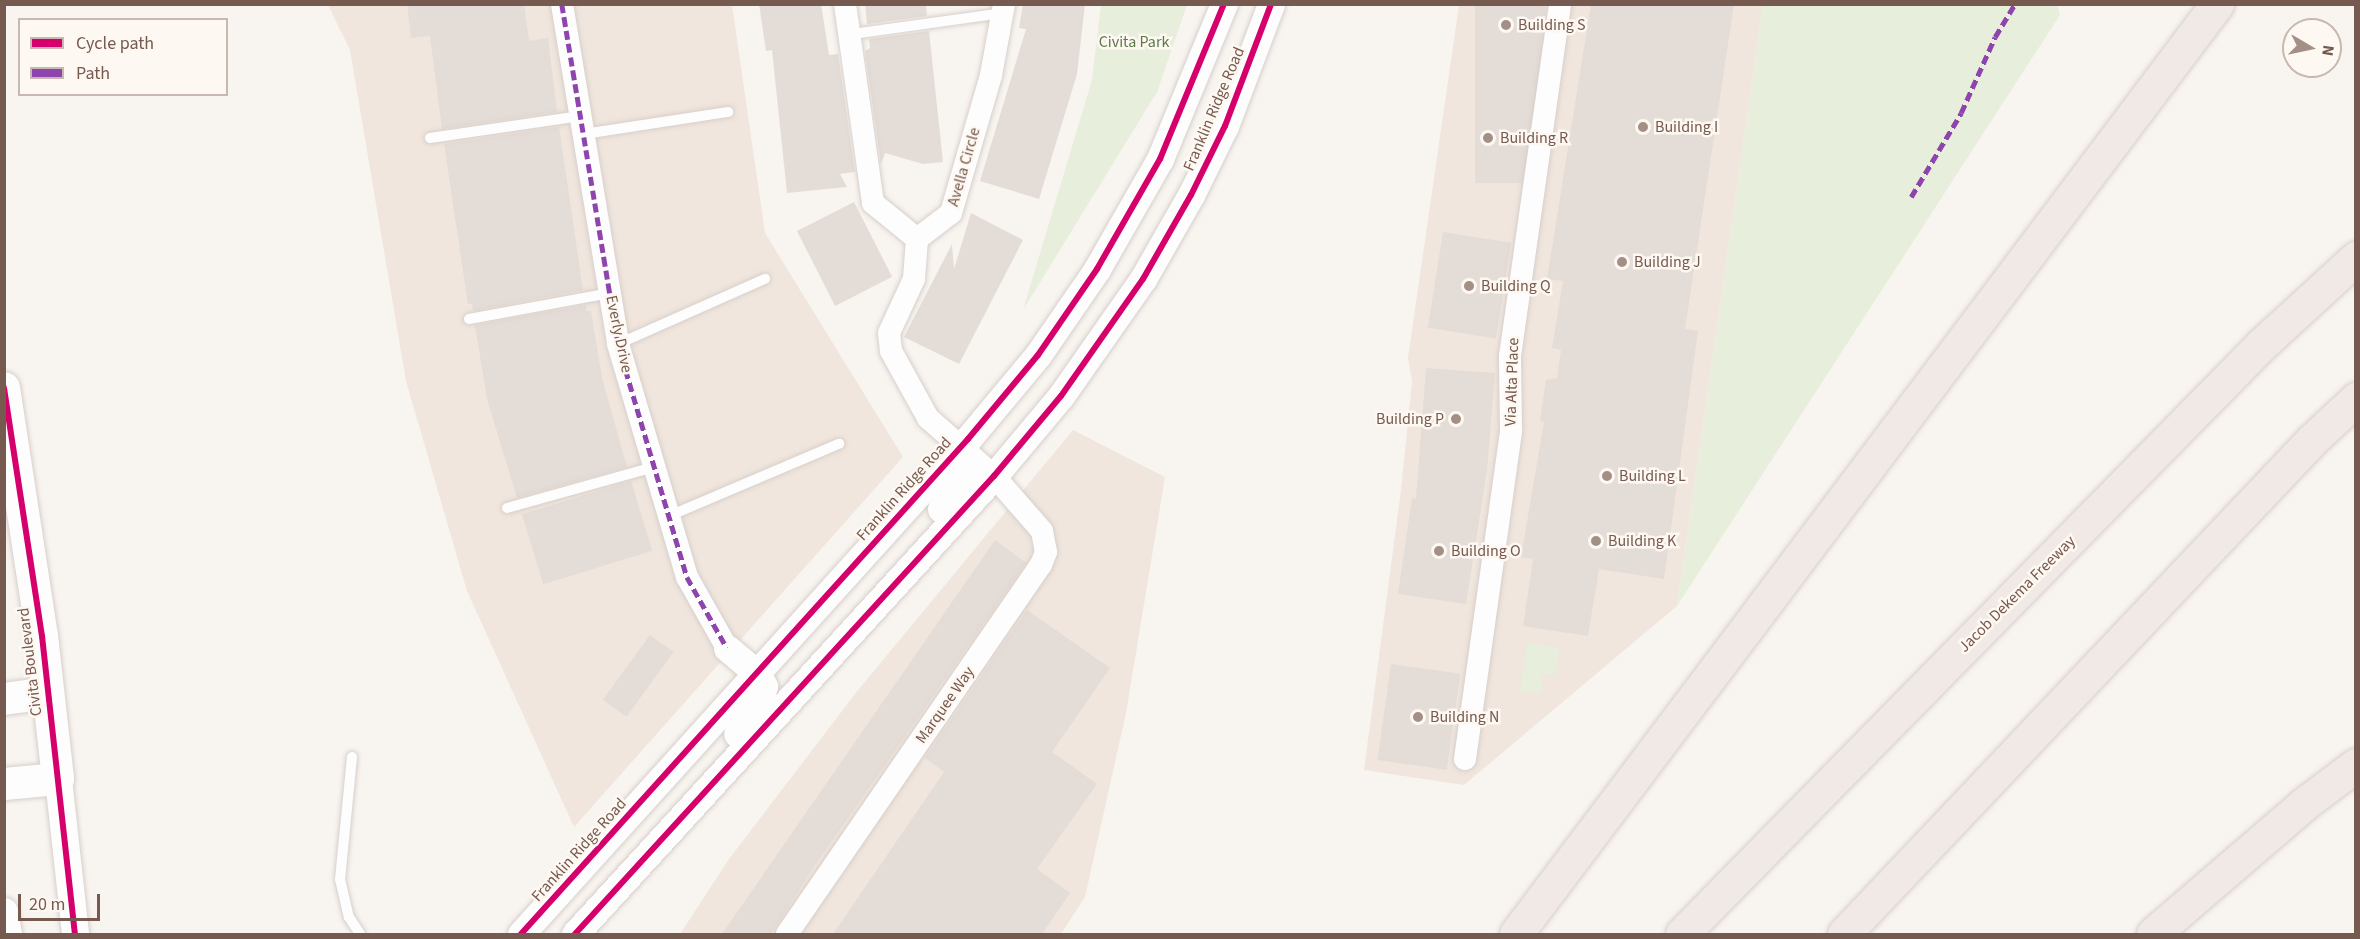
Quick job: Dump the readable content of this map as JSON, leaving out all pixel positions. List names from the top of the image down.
{
  "streets": {
    "highway": ["Jacob Dekema Freeway"],
    "main road": ["Civita Boulevard"],
    "street": [
      "Franklin Ridge Road",
      "Avella Circle",
      "Everly Drive",
      "Via Alta Place",
      "Marquee Way"
    ]
  },
  "crossings": [
    ["Franklin Ridge Road", "Marquee Way"],
    ["Avella Circle", "Marquee Way"]
  ],
  "parks": ["Civita Park"],
  "places": [
    "Building S",
    "Building I",
    "Building R",
    "Building J",
    "Building Q",
    "Building P",
    "Building L",
    "Building K",
    "Building O",
    "Building N"
  ],
  "legend": ["Cycle path", "Path"],
  "scale_bar": "20 m",
  "north": "right"
}
